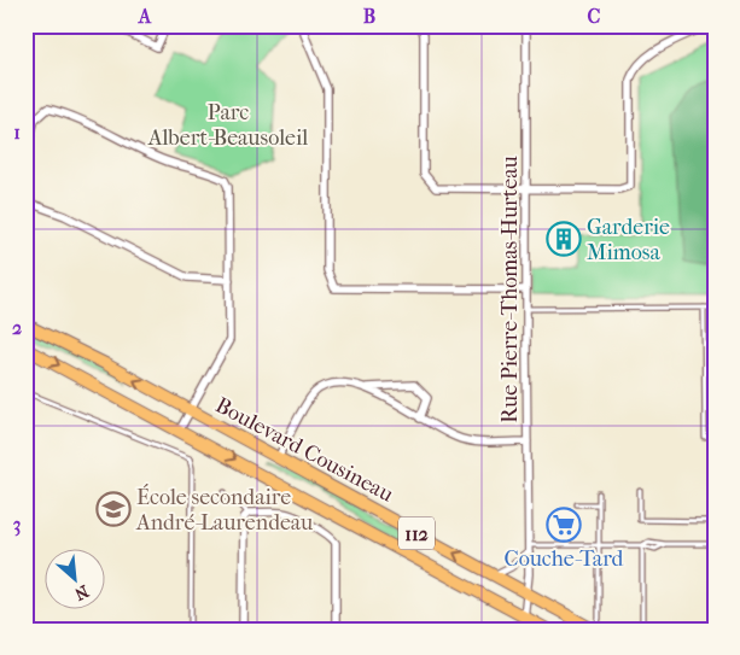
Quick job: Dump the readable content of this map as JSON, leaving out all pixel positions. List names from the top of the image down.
{
  "streets": {
    "main road": ["Boulevard Cousineau", "112"],
    "street": ["Rue Pierre-Thomas-Hurteau"]
  },
  "crossings": [
    ["Rue Pierre-Thomas-Hurteau", "Boulevard Cousineau"]
  ],
  "parks": ["Parc Albert-Beausoleil"],
  "places": {
    "building": ["Garderie Mimosa"],
    "school or university": ["École secondaire André-Laurendeau"],
    "supermarket": ["Couche-Tard"]
  },
  "north": "bottom right",
  "grid": {
    "columns": ["A", "B", "C"],
    "rows": ["1", "2", "3"]
  }
}
